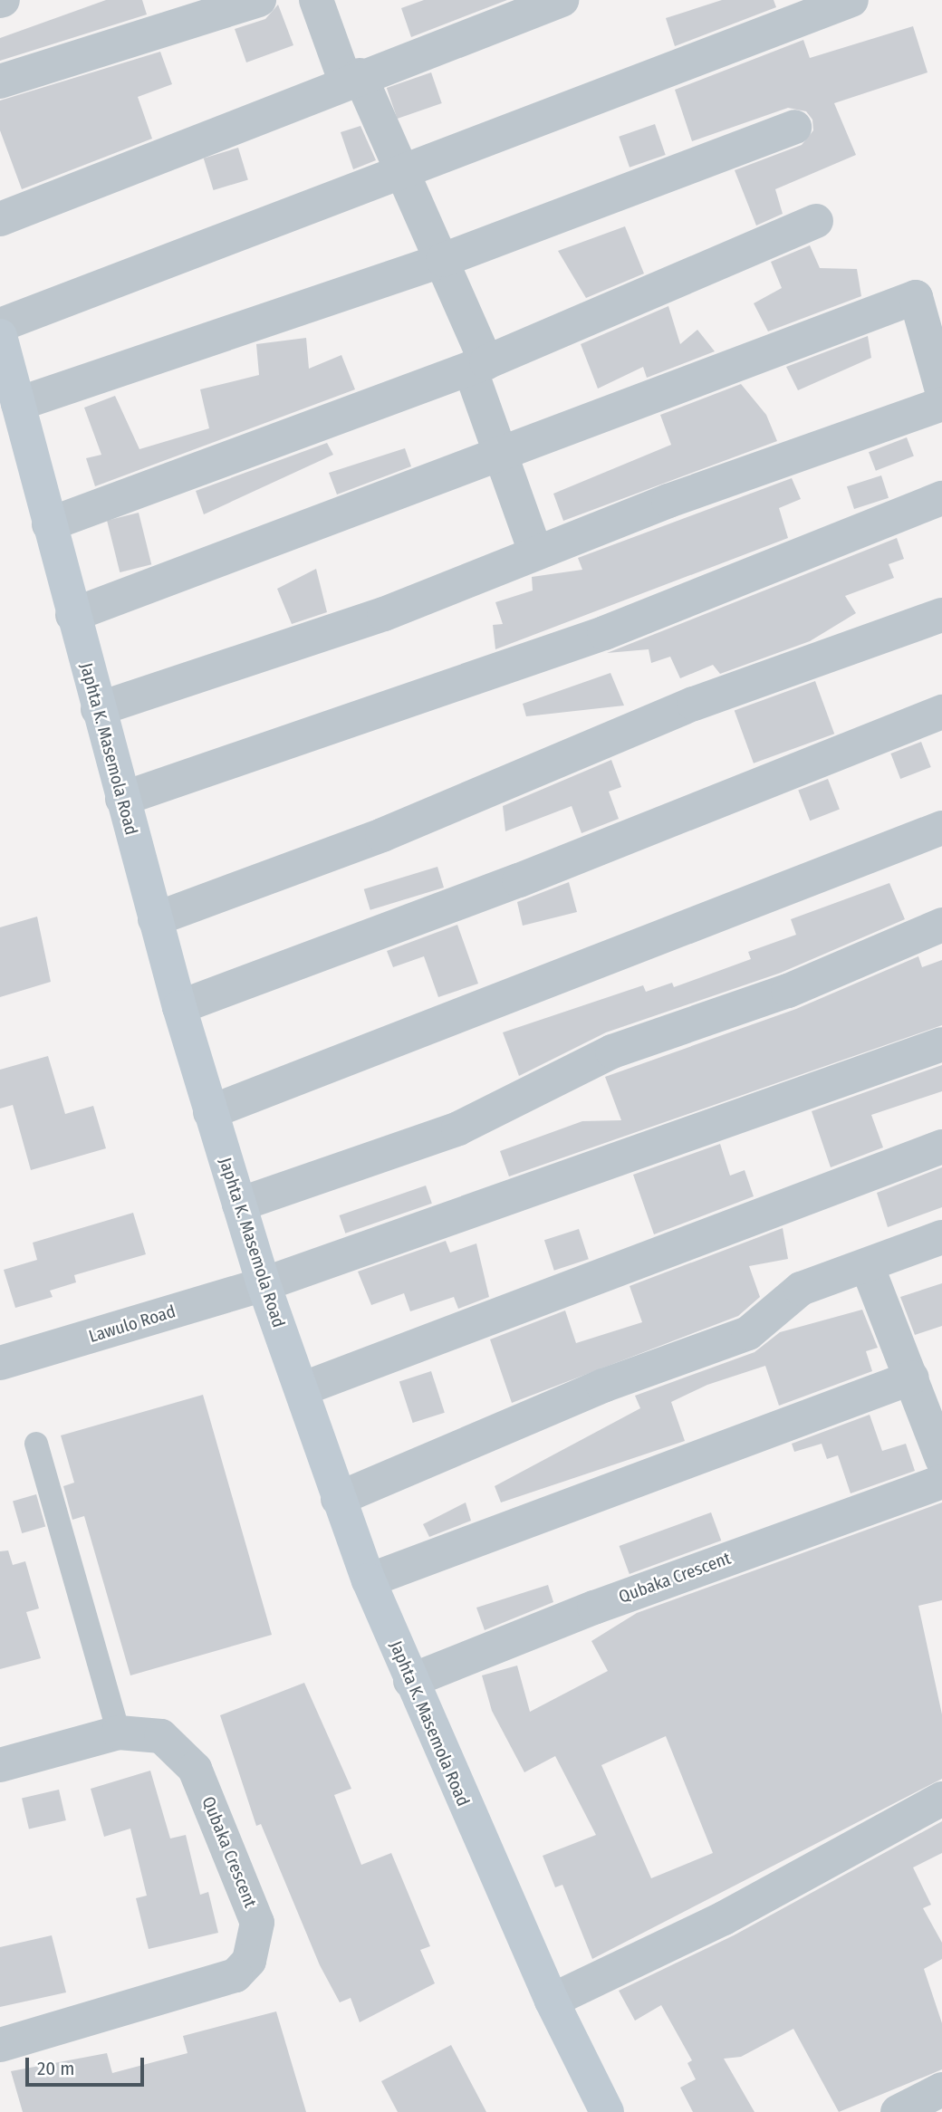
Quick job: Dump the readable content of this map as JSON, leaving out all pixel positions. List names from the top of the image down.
{
  "streets": {
    "main road": ["Japhta K. Masemola Road"],
    "street": ["Lawulo Road", "Qubaka Crescent"]
  },
  "crossings": [
    ["Japhta K. Masemola Road", "Lawulo Road"],
    ["Japhta K. Masemola Road", "Qubaka Crescent"]
  ],
  "scale_bar": "20 m"
}
